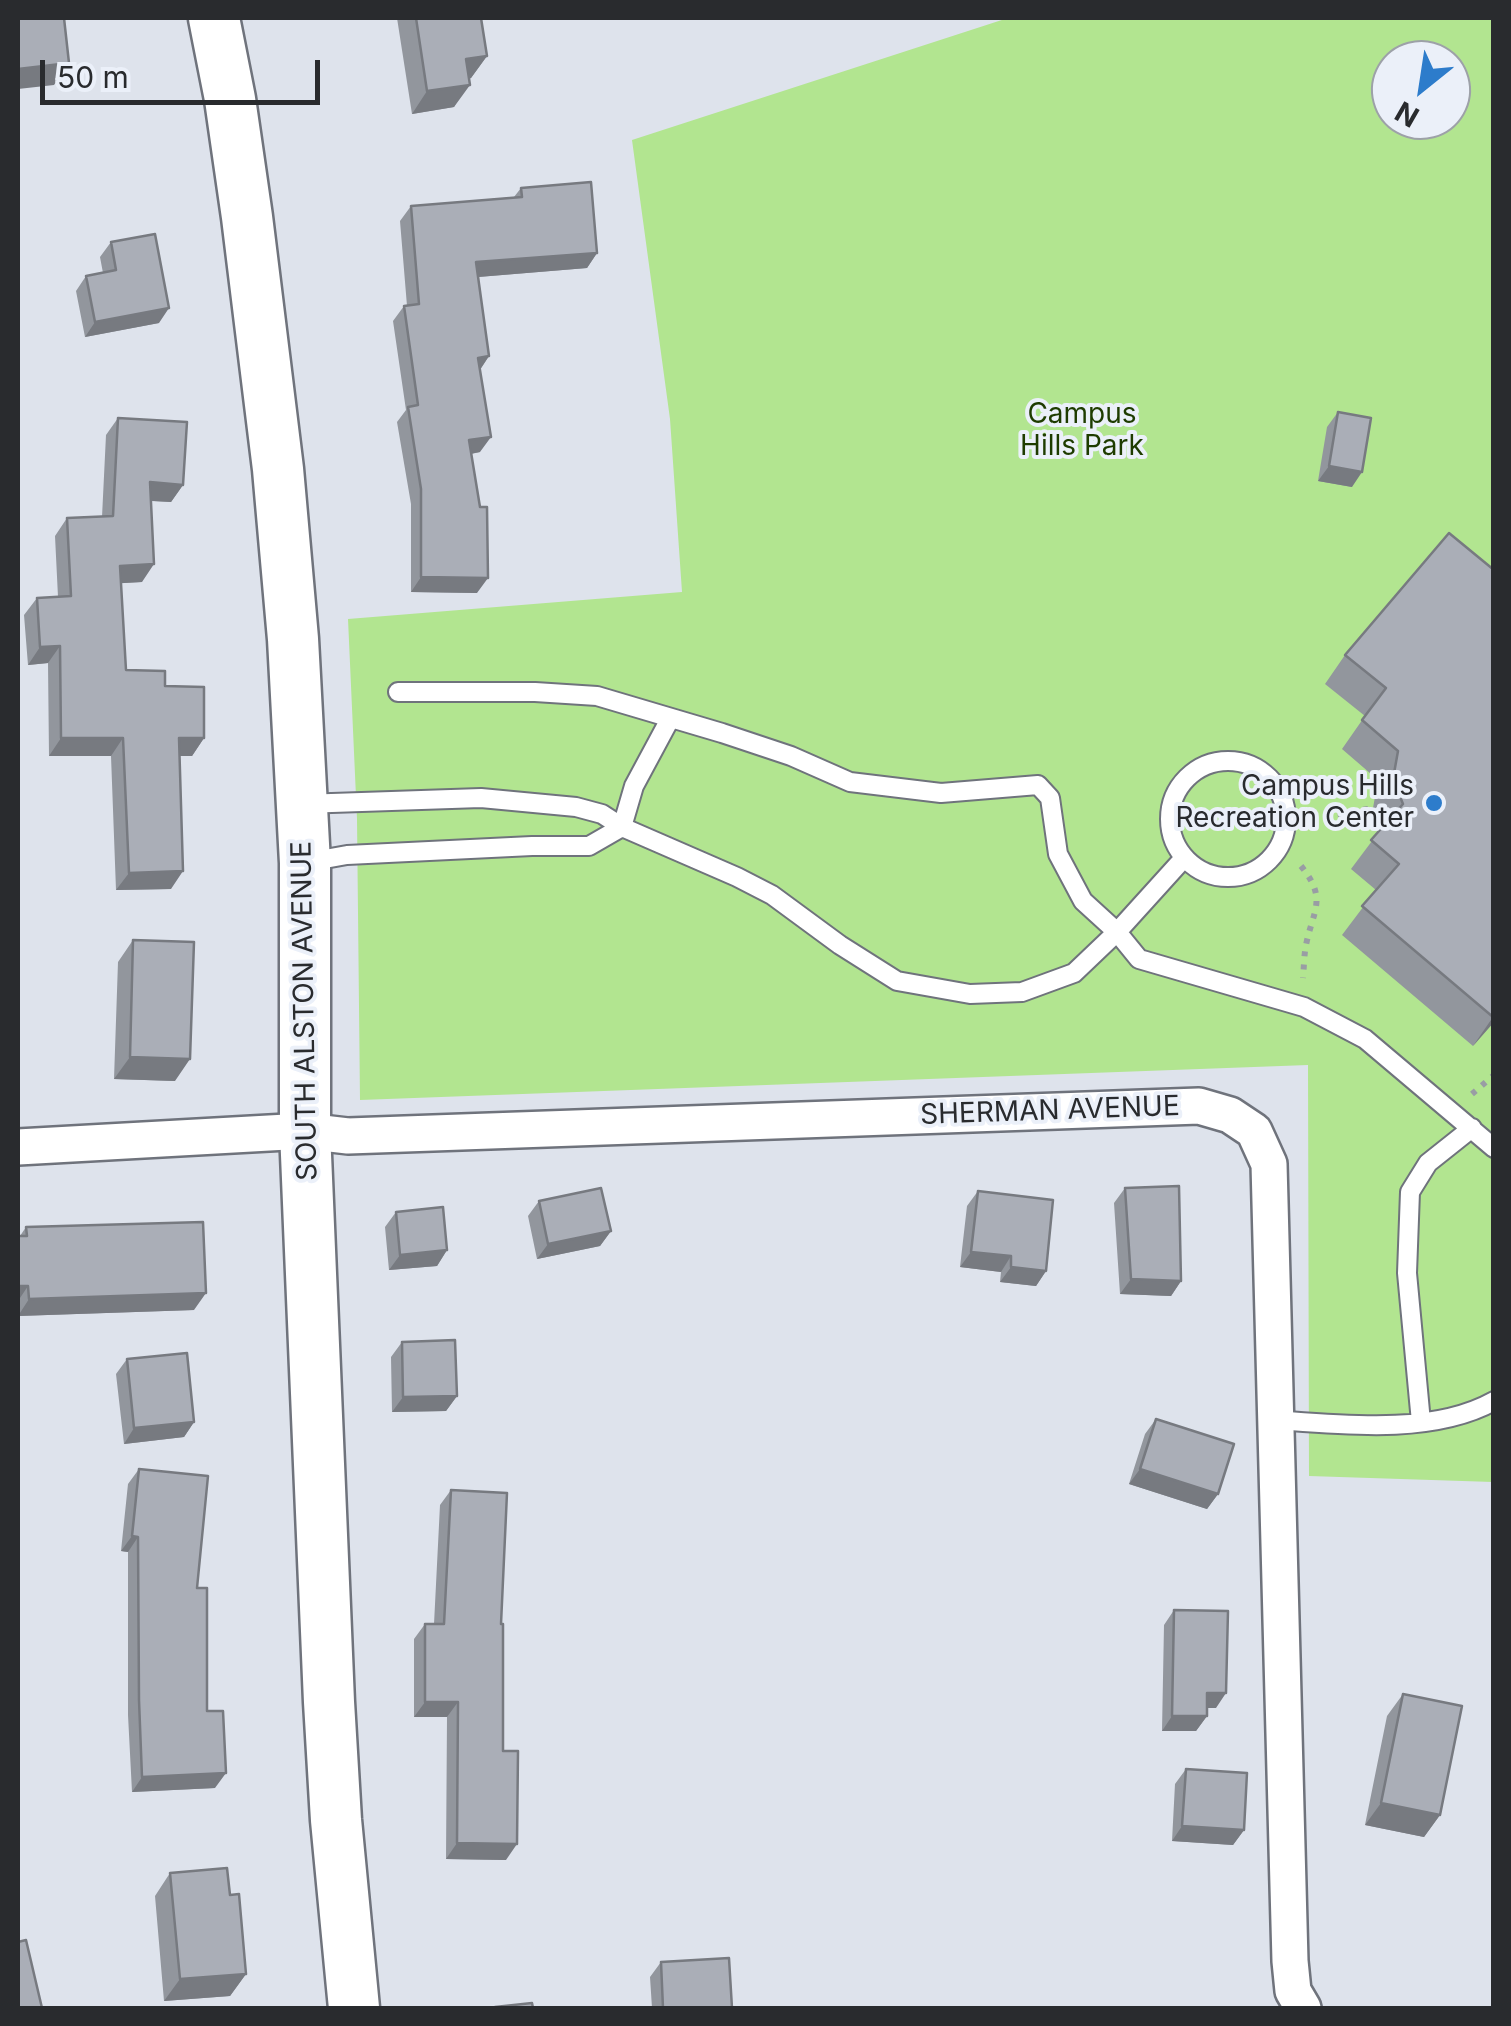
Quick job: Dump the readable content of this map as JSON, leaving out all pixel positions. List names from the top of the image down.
{
  "streets": {
    "street": ["SOUTH ALSTON AVENUE", "SHERMAN AVENUE"]
  },
  "crossings": [
    ["SOUTH ALSTON AVENUE", "SHERMAN AVENUE"]
  ],
  "parks": ["Campus Hills Park"],
  "places": ["Campus Hills Recreation Center"],
  "scale_bar": "50 m",
  "north": "bottom left"
}
